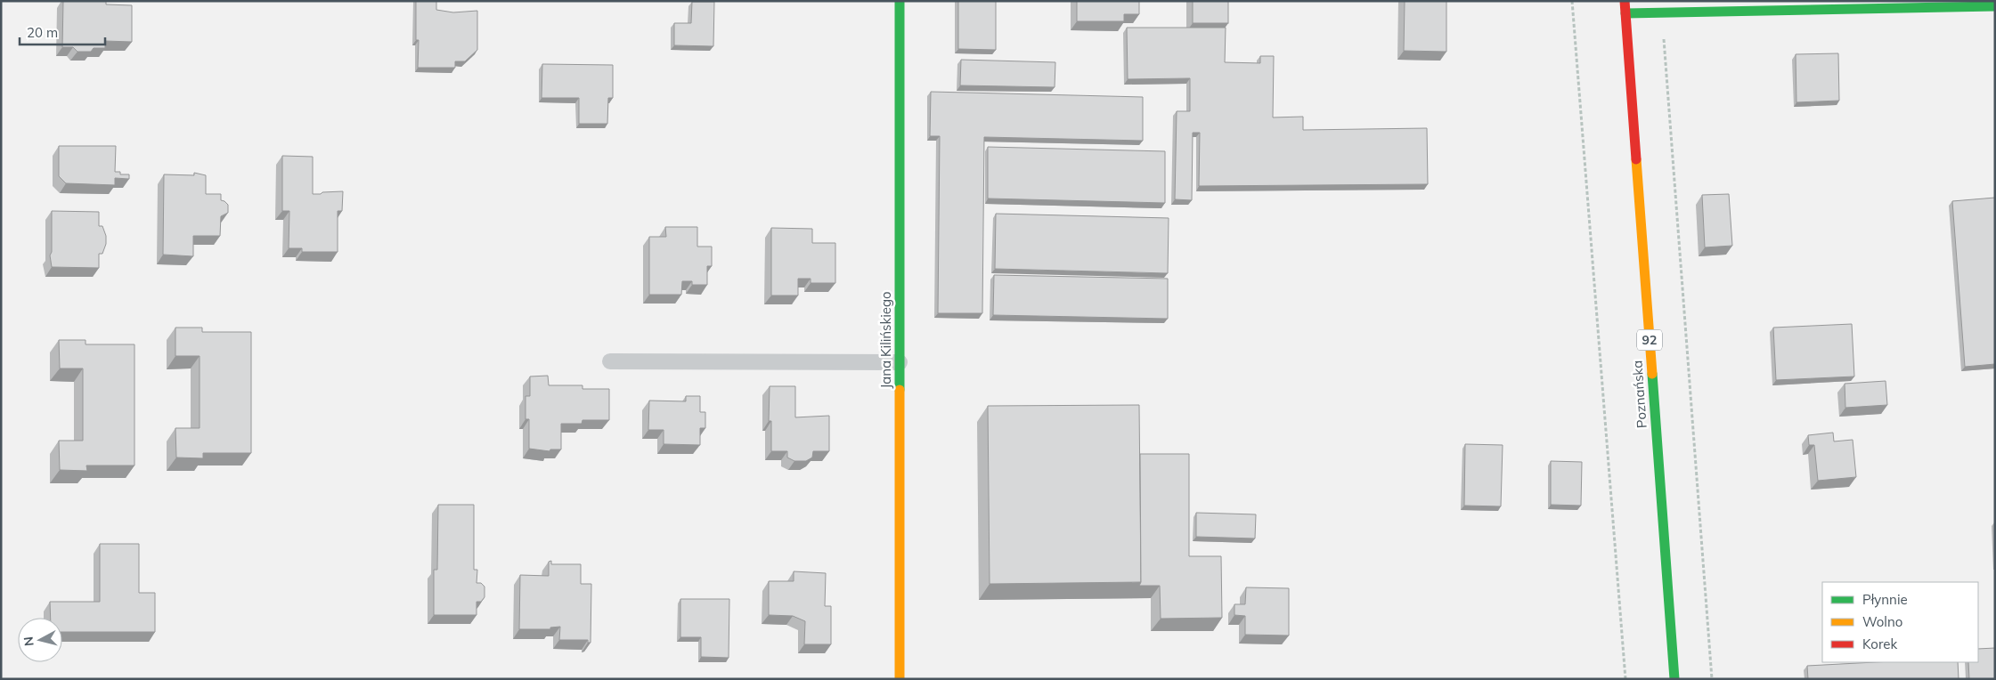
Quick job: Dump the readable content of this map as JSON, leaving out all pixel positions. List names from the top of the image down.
{
  "streets": {
    "street": ["Jana Kilińskiego", "92", "Poznańska"]
  },
  "legend": ["Płynnie", "Wolno", "Korek"],
  "scale_bar": "20 m",
  "north": "left"
}
